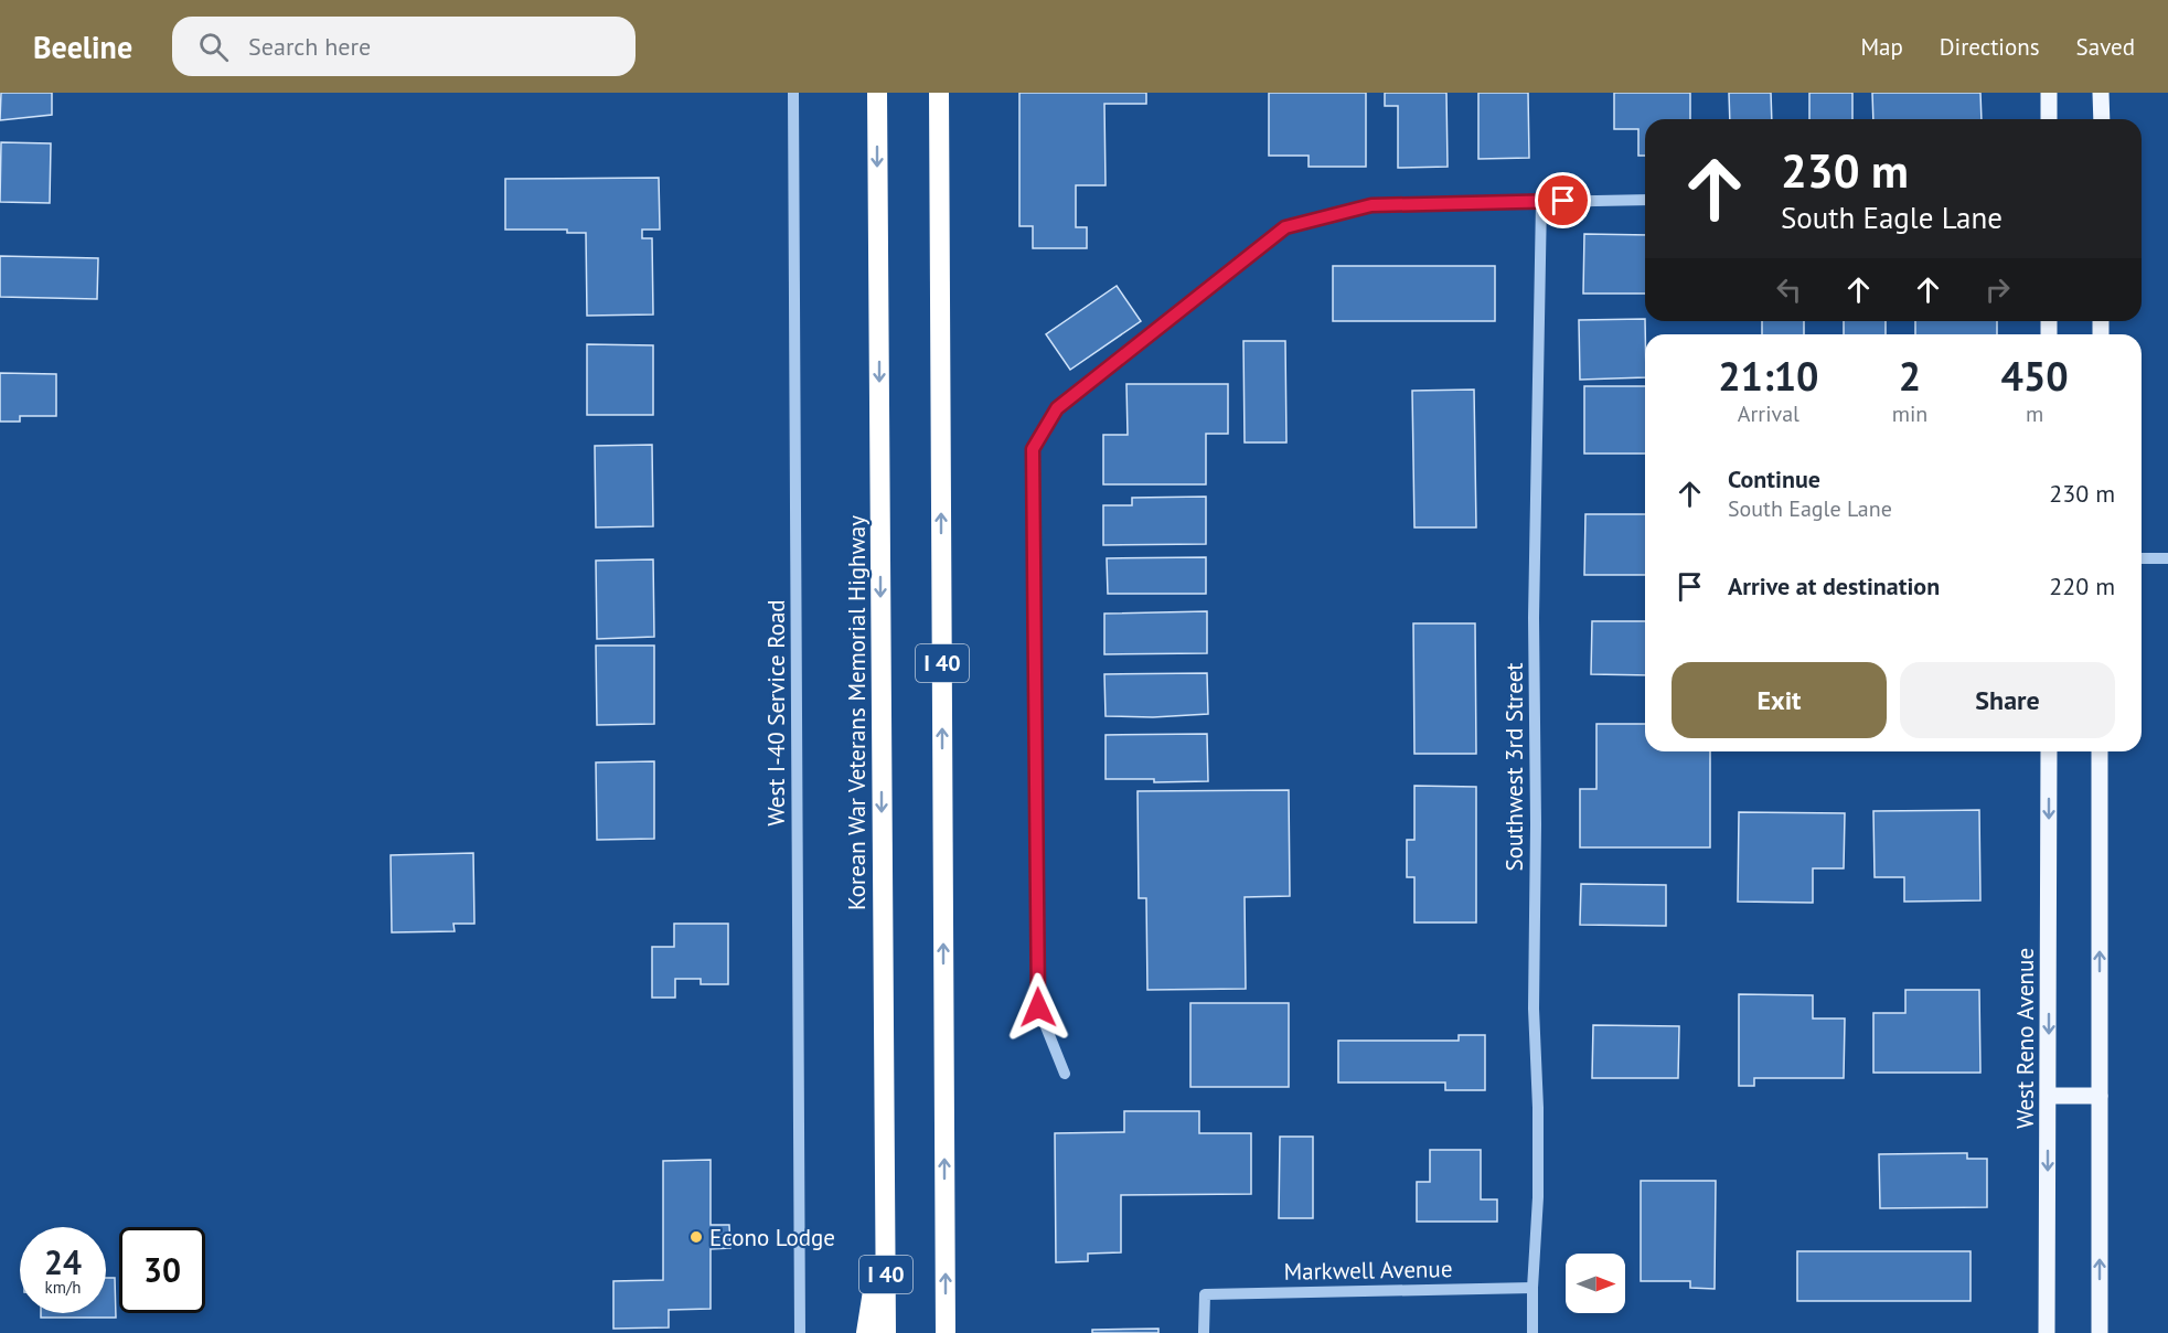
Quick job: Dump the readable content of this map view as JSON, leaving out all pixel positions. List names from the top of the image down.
{
  "streets": {
    "highway": ["I 40", "Korean War Veterans Memorial Highway"],
    "main road": ["West Reno Avenue"],
    "street": ["West I-40 Service Road", "Southwest 3rd Street", "Markwell Avenue"]
  },
  "crossings": [
    ["Southwest 3rd Street", "Markwell Avenue"]
  ],
  "places": ["Econo Lodge"],
  "north": "right",
  "page": {
    "header": "Beeline",
    "search": "Search here",
    "nav": ["Map", "Directions", "Saved"],
    "turn": ["230 m", "South Eagle Lane"],
    "eta": [
      "21:10",
      "Arrival",
      "2",
      "min",
      "450",
      "m"
    ],
    "list": [
      {
        "name": "Continue",
        "note": "South Eagle Lane",
        "value": "230 m"
      },
      {
        "name": "Arrive at destination",
        "value": "220 m"
      }
    ],
    "buttons": ["Exit", "Share"],
    "speed": "24 km/h",
    "limit": "30"
  }
}
